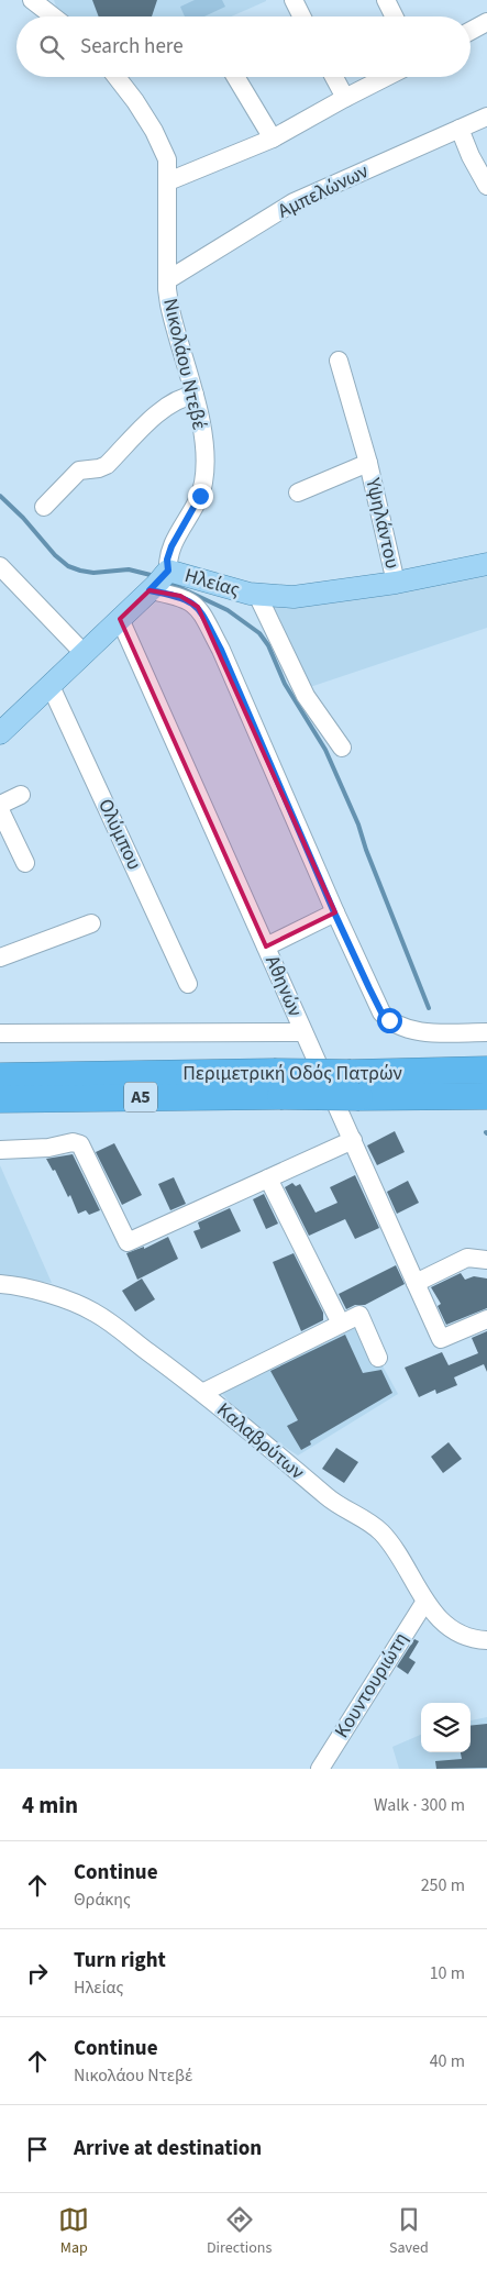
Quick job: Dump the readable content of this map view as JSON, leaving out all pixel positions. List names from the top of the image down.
{
  "streets": {
    "highway": ["Περιμετρική Οδός Πατρών", "Α5"],
    "main road": ["Ηλείας"],
    "street": [
      "Αμπελώνων",
      "Νικολάου Ντεβέ",
      "Υψηλάντου",
      "Ολύμπου",
      "Αθηνών",
      "Καλαβρύτων",
      "Κουντουριώτη"
    ]
  },
  "crossings": [
    ["Αμπελώνων", "Νικολάου Ντεβέ"],
    ["Νικολάου Ντεβέ", "Ηλείας"],
    ["Υψηλάντου", "Ηλείας"],
    ["Καλαβρύτων", "Κουντουριώτη"]
  ],
  "page": {
    "search": "Search here",
    "heading": ["4 min", "Walk · 300 m"],
    "list": [
      ["Continue", "Θράκης", "250 m"],
      ["Turn right", "Ηλείας", "10 m"],
      ["Continue", "Νικολάου Ντεβέ", "40 m"],
      "Arrive at destination"
    ],
    "nav": ["Map", "Directions", "Saved"]
  }
}
